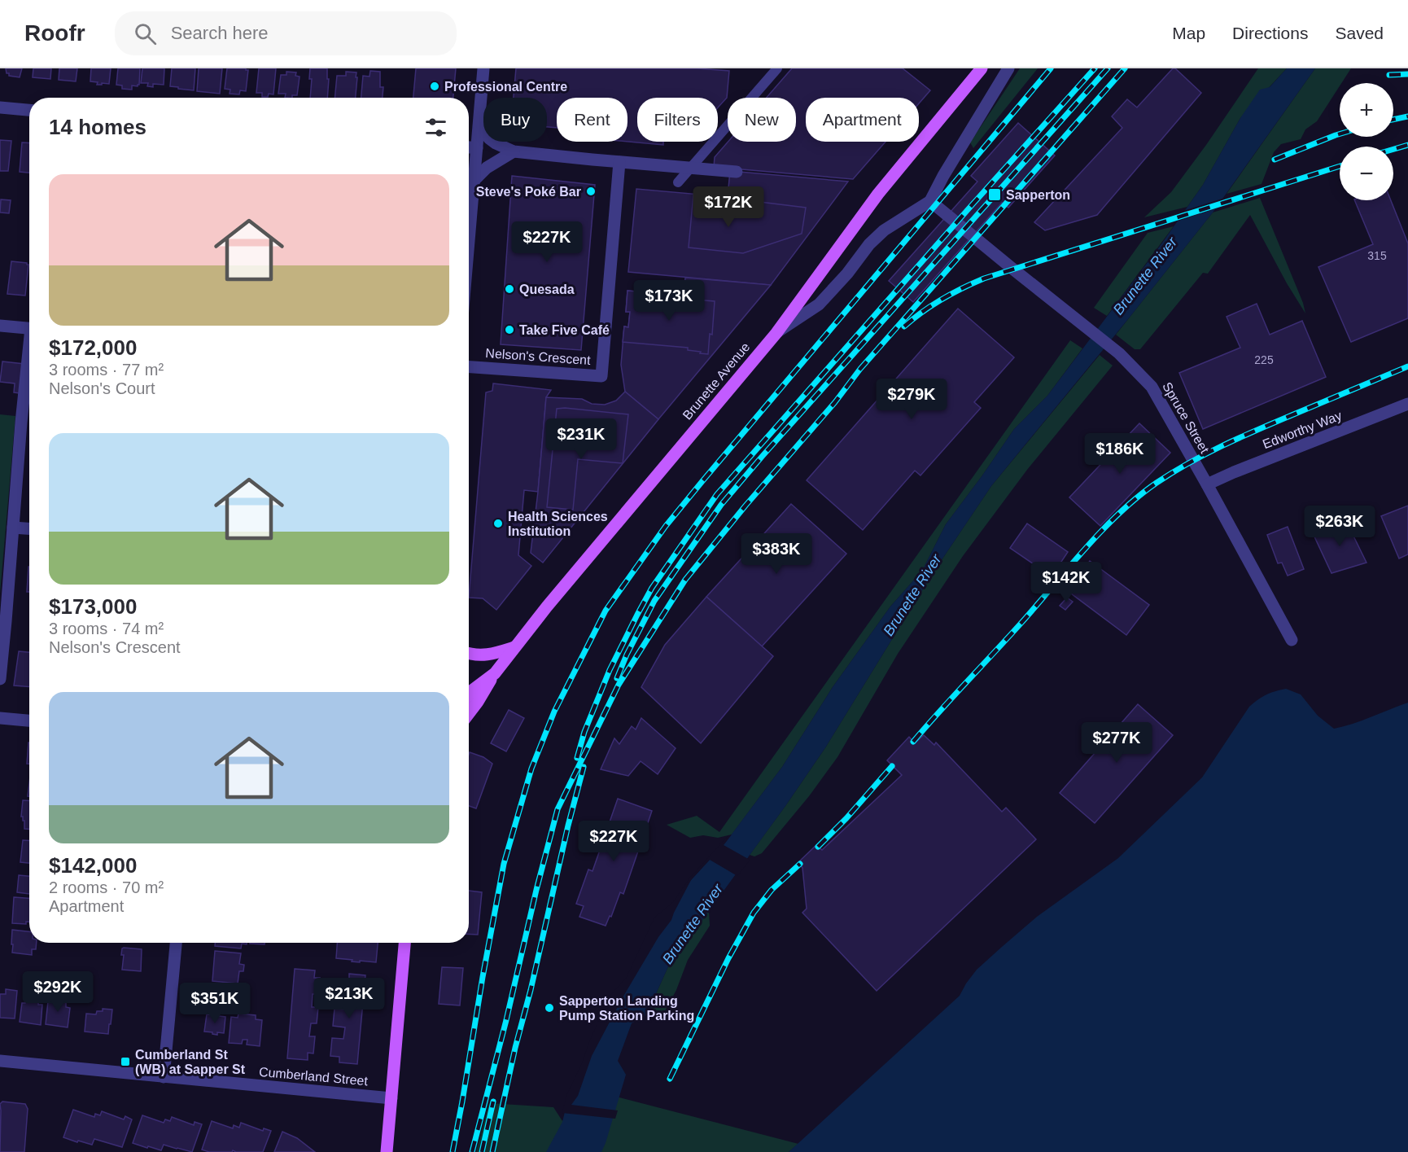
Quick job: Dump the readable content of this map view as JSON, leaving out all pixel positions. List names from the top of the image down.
{
  "streets": {
    "main road": ["Brunette Avenue"],
    "street": [
      "Nelson's Crescent",
      "Spruce Street",
      "Edworthy Way",
      "Cumberland Street"
    ]
  },
  "crossings": [
    ["Spruce Street", "Edworthy Way"]
  ],
  "water": ["Brunette River"],
  "places": {
    "other": [
      "Professional Centre",
      "Steve's Poké Bar",
      "Quesada",
      "Take Five Café",
      "Health Sciences Institution",
      "Sapperton Landing Pump Station Parking"
    ],
    "transit": ["Sapperton", "Cumberland St (WB) at Sapper St"]
  },
  "house_numbers": ["315", "225"],
  "page": {
    "header": "Roofr",
    "search": "Search here",
    "nav": ["Map", "Directions", "Saved"],
    "map_buttons": ["+", "−"],
    "chip": [
      "Buy",
      "Rent",
      "Filters",
      "New",
      "Apartment"
    ],
    "heading": "14 homes",
    "list": [
      {
        "name": "$172,000",
        "note": "3 rooms · 77 m² · Nelson's Court"
      },
      {
        "name": "$173,000",
        "note": "3 rooms · 74 m² · Nelson's Crescent"
      },
      {
        "name": "$142,000",
        "note": "2 rooms · 70 m² · Apartment"
      }
    ],
    "price": [
      "$172K",
      "$227K",
      "$173K",
      "$279K",
      "$231K",
      "$186K",
      "$263K",
      "$383K",
      "$142K",
      "$277K",
      "$227K",
      "$292K",
      "$213K",
      "$351K"
    ]
  }
}
